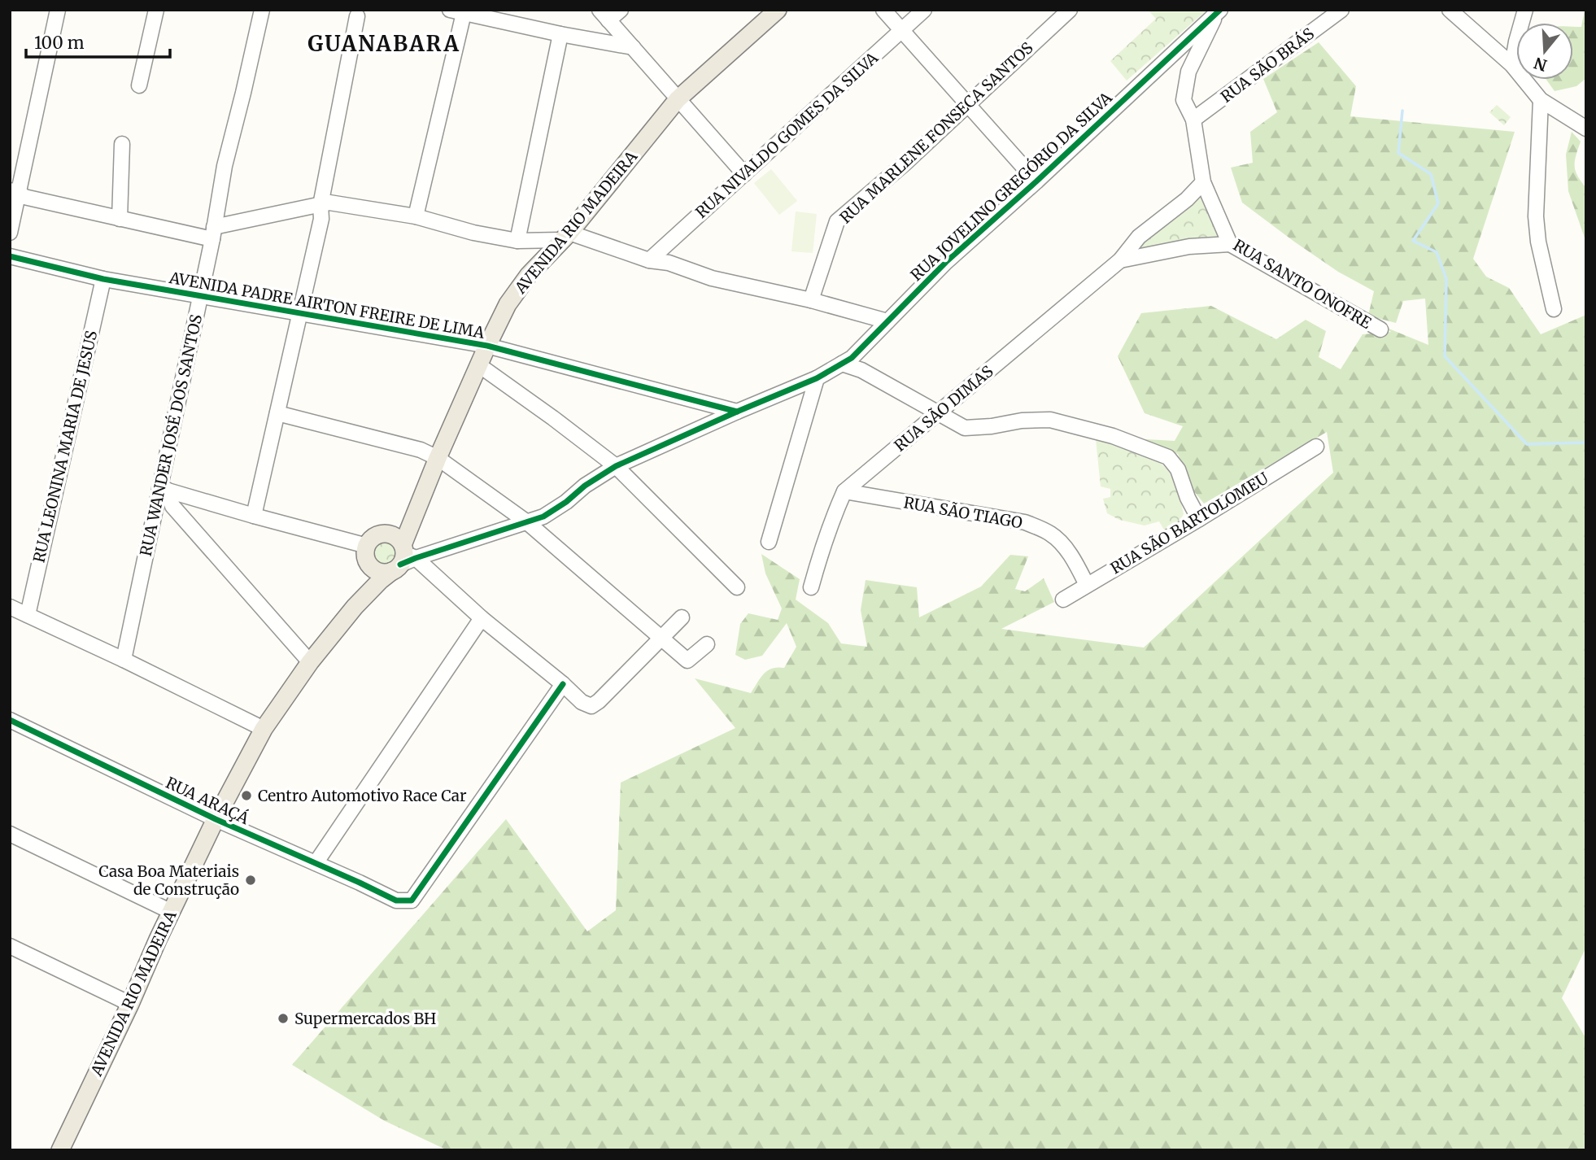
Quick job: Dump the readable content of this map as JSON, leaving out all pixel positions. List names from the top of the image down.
{
  "streets": {
    "main road": ["AVENIDA RIO MADEIRA"],
    "street": [
      "RUA SÃO BRÁS",
      "RUA MARLENE FONSECA SANTOS",
      "RUA NIVALDO GOMES DA SILVA",
      "RUA JOVELINO GREGÓRIO DA SILVA",
      "RUA SANTO ONOFRE",
      "AVENIDA PADRE AIRTON FREIRE DE LIMA",
      "RUA SÃO DIMAS",
      "RUA WANDER JOSÉ DOS SANTOS",
      "RUA LEONINA MARIA DE JESUS",
      "RUA SÃO TIAGO",
      "RUA SÃO BARTOLOMEU",
      "RUA ARAÇÁ"
    ]
  },
  "crossings": [
    ["RUA SÃO BRÁS", "RUA SANTO ONOFRE"],
    ["RUA JOVELINO GREGÓRIO DA SILVA", "AVENIDA RIO MADEIRA"],
    ["RUA JOVELINO GREGÓRIO DA SILVA", "RUA SANTO ONOFRE"],
    ["RUA JOVELINO GREGÓRIO DA SILVA", "AVENIDA PADRE AIRTON FREIRE DE LIMA"],
    ["AVENIDA RIO MADEIRA", "AVENIDA PADRE AIRTON FREIRE DE LIMA"],
    ["AVENIDA RIO MADEIRA", "RUA ARAÇÁ"],
    ["RUA SANTO ONOFRE", "RUA SÃO DIMAS"],
    ["AVENIDA PADRE AIRTON FREIRE DE LIMA", "RUA WANDER JOSÉ DOS SANTOS"],
    ["AVENIDA PADRE AIRTON FREIRE DE LIMA", "RUA LEONINA MARIA DE JESUS"],
    ["RUA SÃO DIMAS", "RUA SÃO TIAGO"],
    ["RUA SÃO TIAGO", "RUA SÃO BARTOLOMEU"]
  ],
  "districts": ["GUANABARA"],
  "places": ["Centro Automotivo Race Car", "Casa Boa Materiais de Construção", "Supermercados BH"],
  "scale_bar": "100 m",
  "north": "bottom"
}
